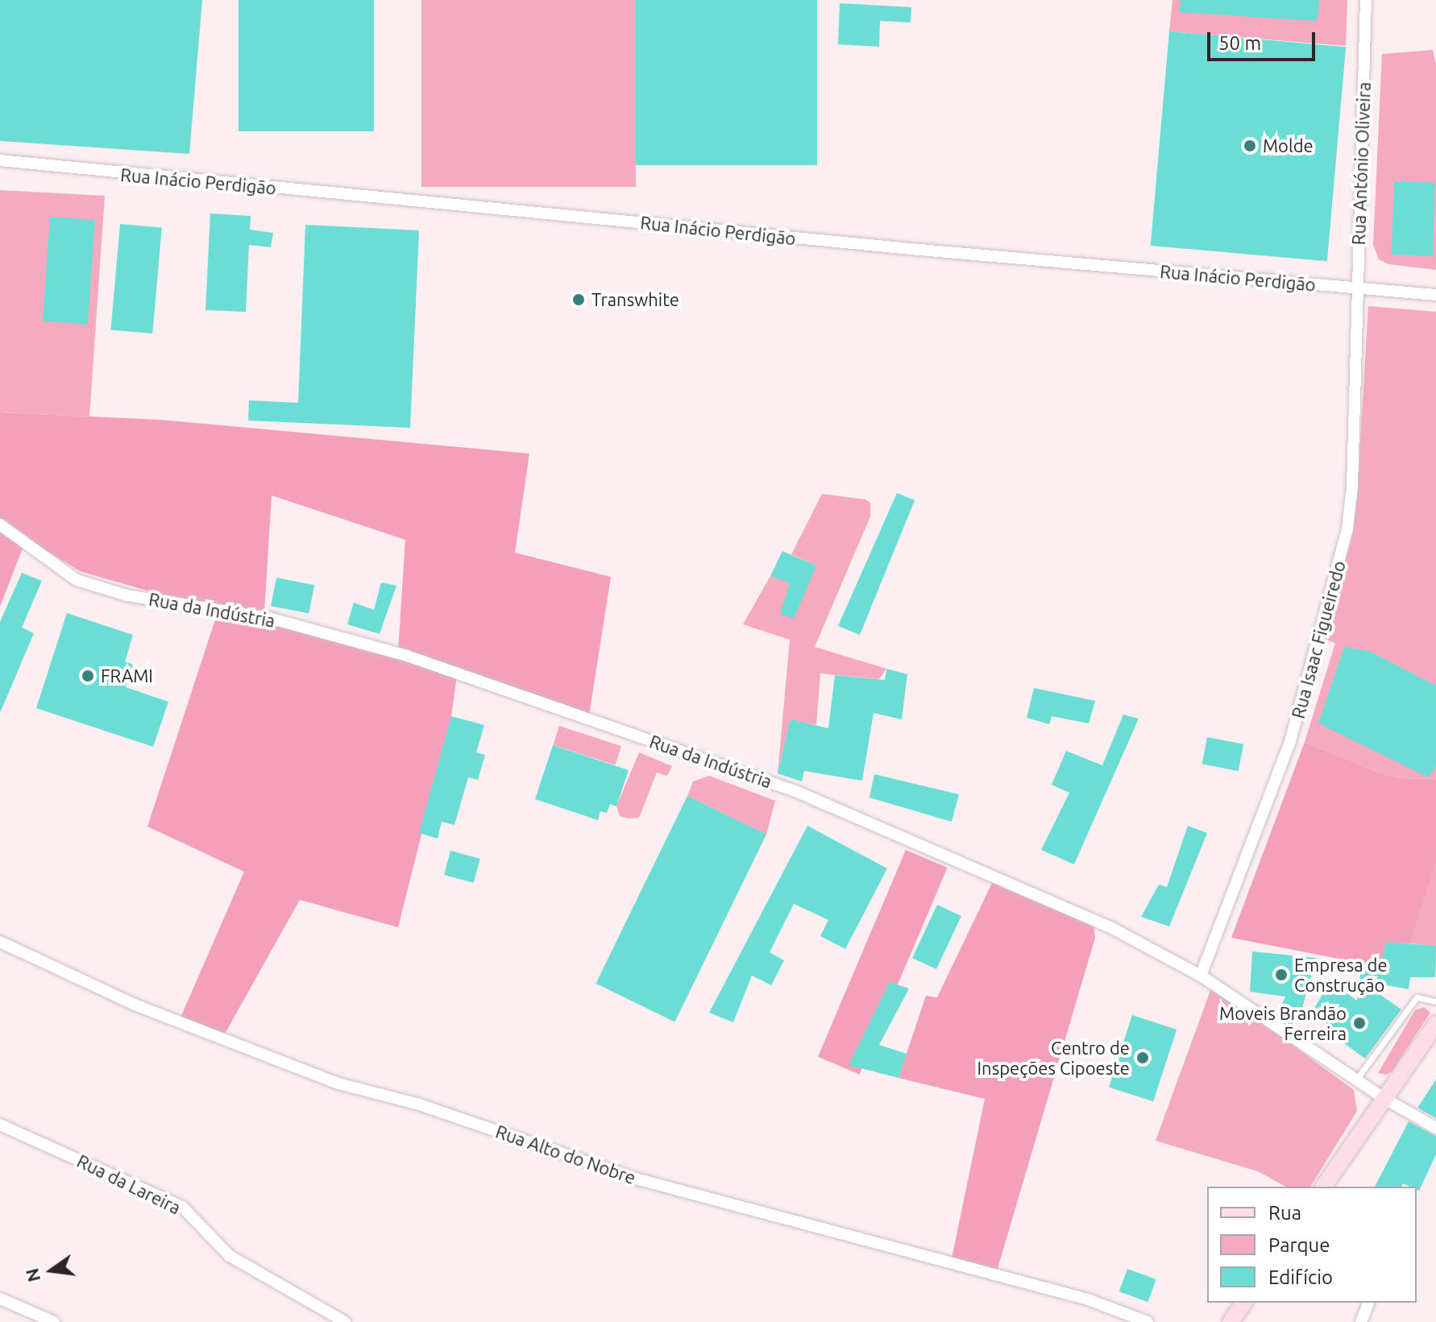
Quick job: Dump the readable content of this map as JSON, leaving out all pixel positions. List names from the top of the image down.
{
  "streets": {
    "street": [
      "Rua António Oliveira",
      "Rua Inácio Perdigão",
      "Rua da Indústria",
      "Rua Isaac Figueiredo",
      "Rua Alto do Nobre",
      "Rua da Lareira"
    ]
  },
  "crossings": [
    ["Rua António Oliveira", "Rua Inácio Perdigão"],
    ["Rua António Oliveira", "Rua Isaac Figueiredo"],
    ["Rua Inácio Perdigão", "Rua Isaac Figueiredo"],
    ["Rua da Indústria", "Rua Isaac Figueiredo"]
  ],
  "places": [
    "Molde",
    "Transwhite",
    "FRAMI",
    "Empresa de Construção",
    "Moveis Brandão Ferreira",
    "Centro de Inspeções Cipoeste"
  ],
  "legend": ["Rua", "Parque", "Edifício"],
  "scale_bar": "50 m",
  "north": "left"
}
